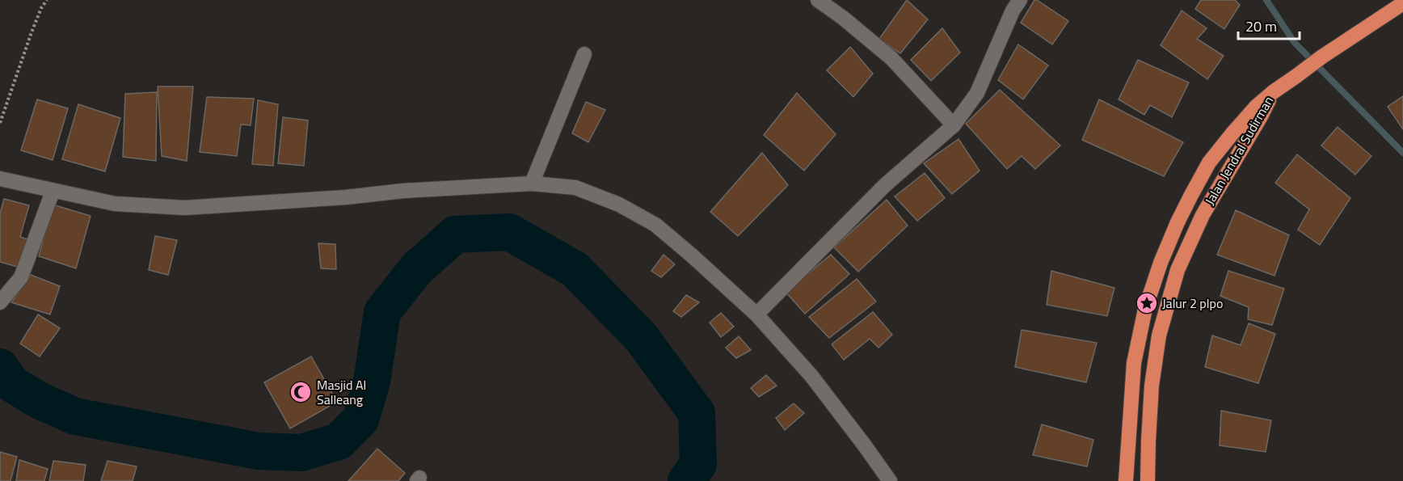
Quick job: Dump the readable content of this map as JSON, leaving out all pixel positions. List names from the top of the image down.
{
  "streets": {
    "highway": ["Jalan Jendral Sudirman"]
  },
  "places": {
    "place": ["Jalur 2 plpo"],
    "mosque": ["Masjid Al Salleang"]
  },
  "scale_bar": "20 m"
}
